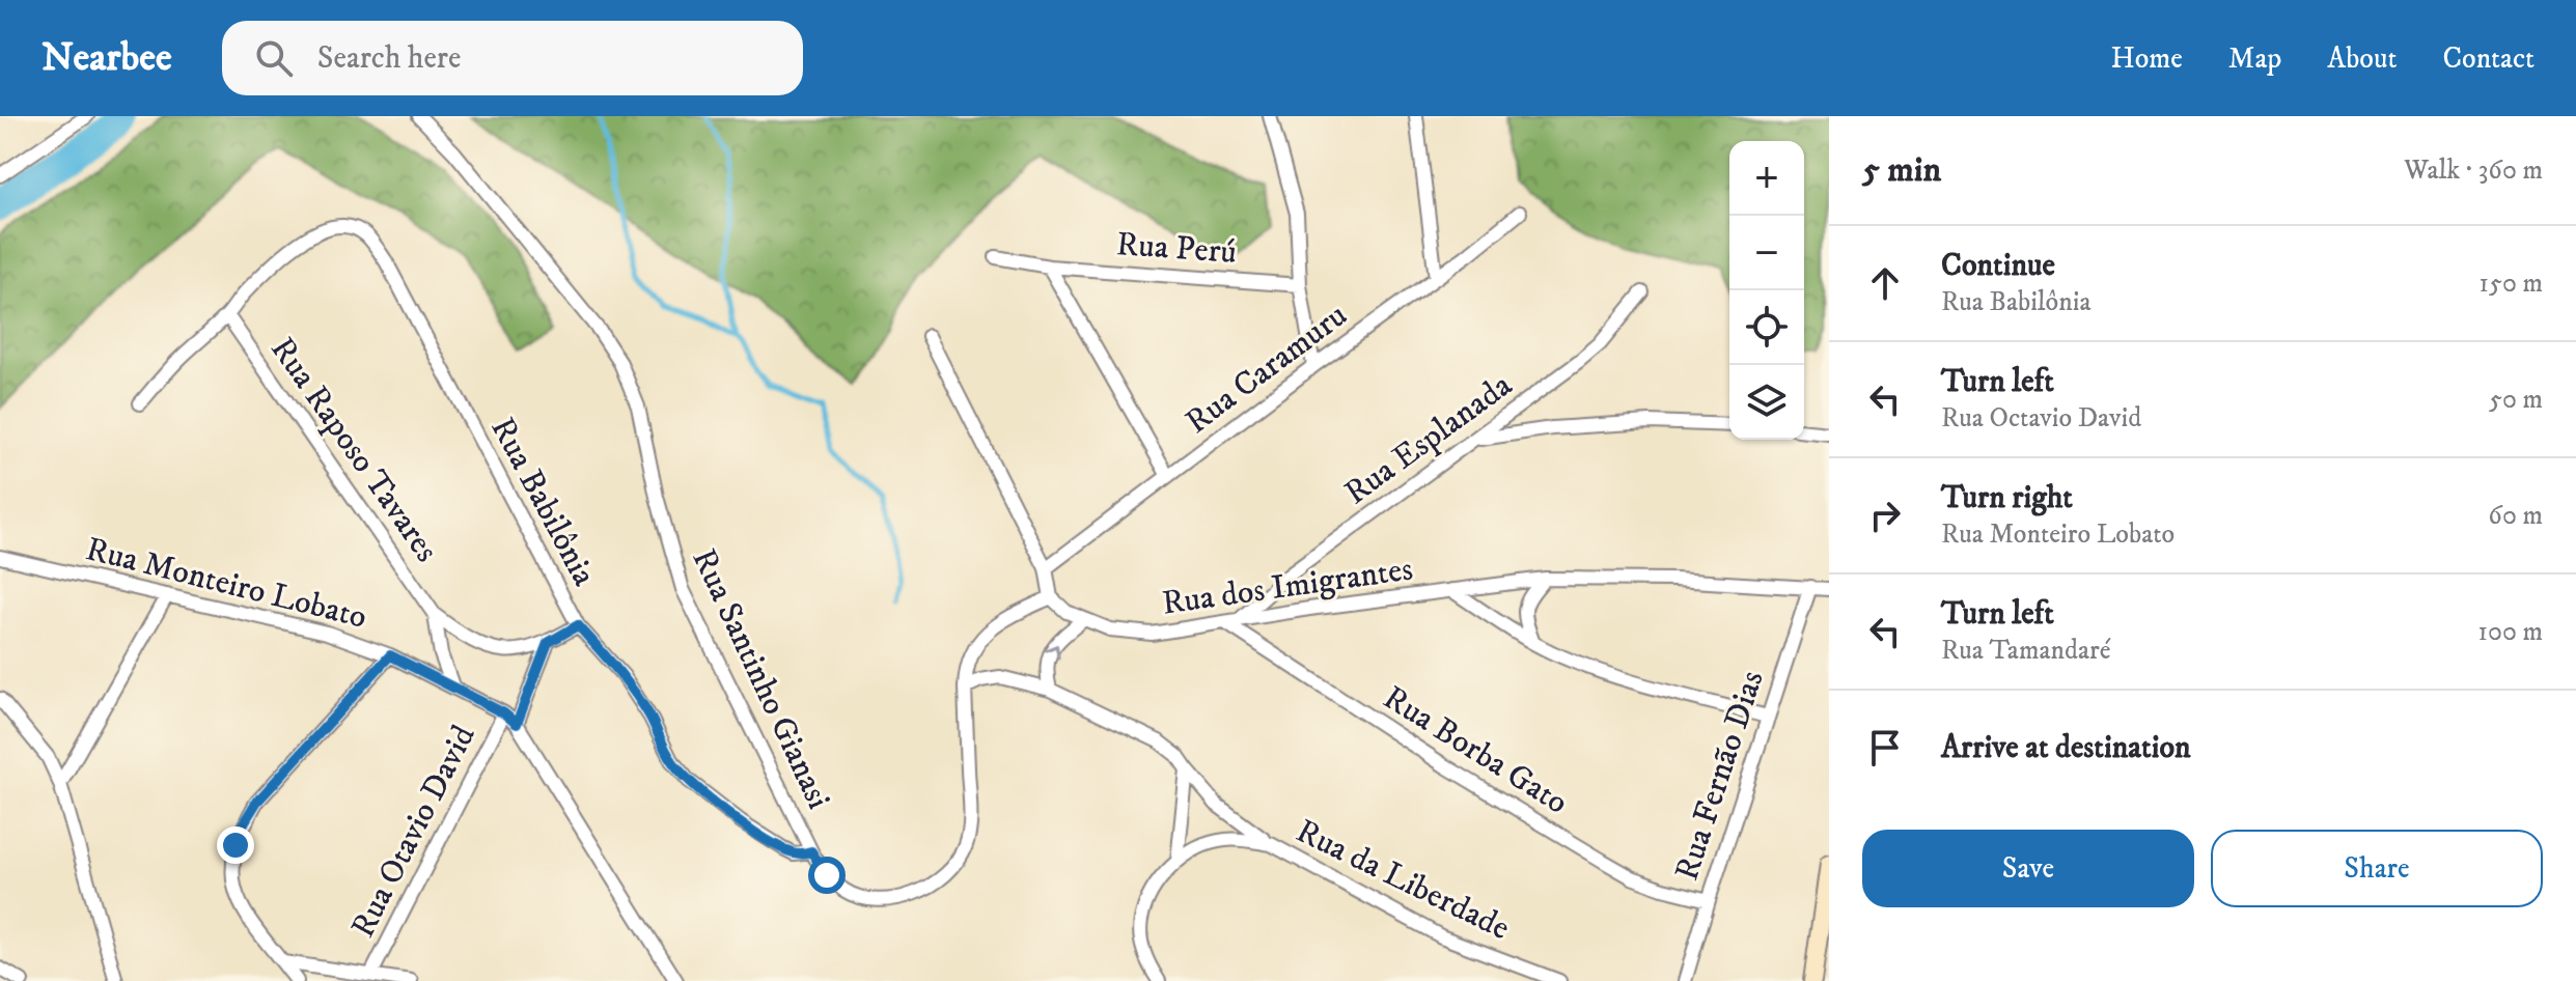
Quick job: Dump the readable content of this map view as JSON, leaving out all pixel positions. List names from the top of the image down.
{
  "streets": {
    "street": [
      "Rua Perú",
      "Rua Caramuru",
      "Rua Esplanada",
      "Rua Raposo Tavares",
      "Rua Babilônia",
      "Rua Monteiro Lobato",
      "Rua dos Imigrantes",
      "Rua Santinho Gianasi",
      "Rua Borba Gato",
      "Rua Fernão Dias",
      "Rua Otavio David",
      "Rua da Liberdade"
    ]
  },
  "crossings": [
    ["Rua Esplanada", "Rua dos Imigrantes"],
    ["Rua Esplanada", "Rua Borba Gato"],
    ["Rua Raposo Tavares", "Rua Babilônia"],
    ["Rua Raposo Tavares", "Rua Monteiro Lobato"],
    ["Rua Babilônia", "Rua Santinho Gianasi"],
    ["Rua Monteiro Lobato", "Rua Otavio David"],
    ["Rua dos Imigrantes", "Rua Santinho Gianasi"],
    ["Rua dos Imigrantes", "Rua Borba Gato"],
    ["Rua dos Imigrantes", "Rua Fernão Dias"],
    ["Rua Santinho Gianasi", "Rua da Liberdade"],
    ["Rua Borba Gato", "Rua Fernão Dias"]
  ],
  "page": {
    "header": "Nearbee",
    "search": "Search here",
    "nav": [
      "Home",
      "Map",
      "About",
      "Contact"
    ],
    "heading": ["5 min", "Walk · 360 m"],
    "map_buttons": ["+", "−"],
    "list": [
      ["Continue", "Rua Babilônia", "150 m"],
      ["Turn left", "Rua Octavio David", "50 m"],
      ["Turn right", "Rua Monteiro Lobato", "60 m"],
      ["Turn left", "Rua Tamandaré", "100 m"],
      "Arrive at destination"
    ],
    "buttons": ["Save", "Share"]
  }
}
